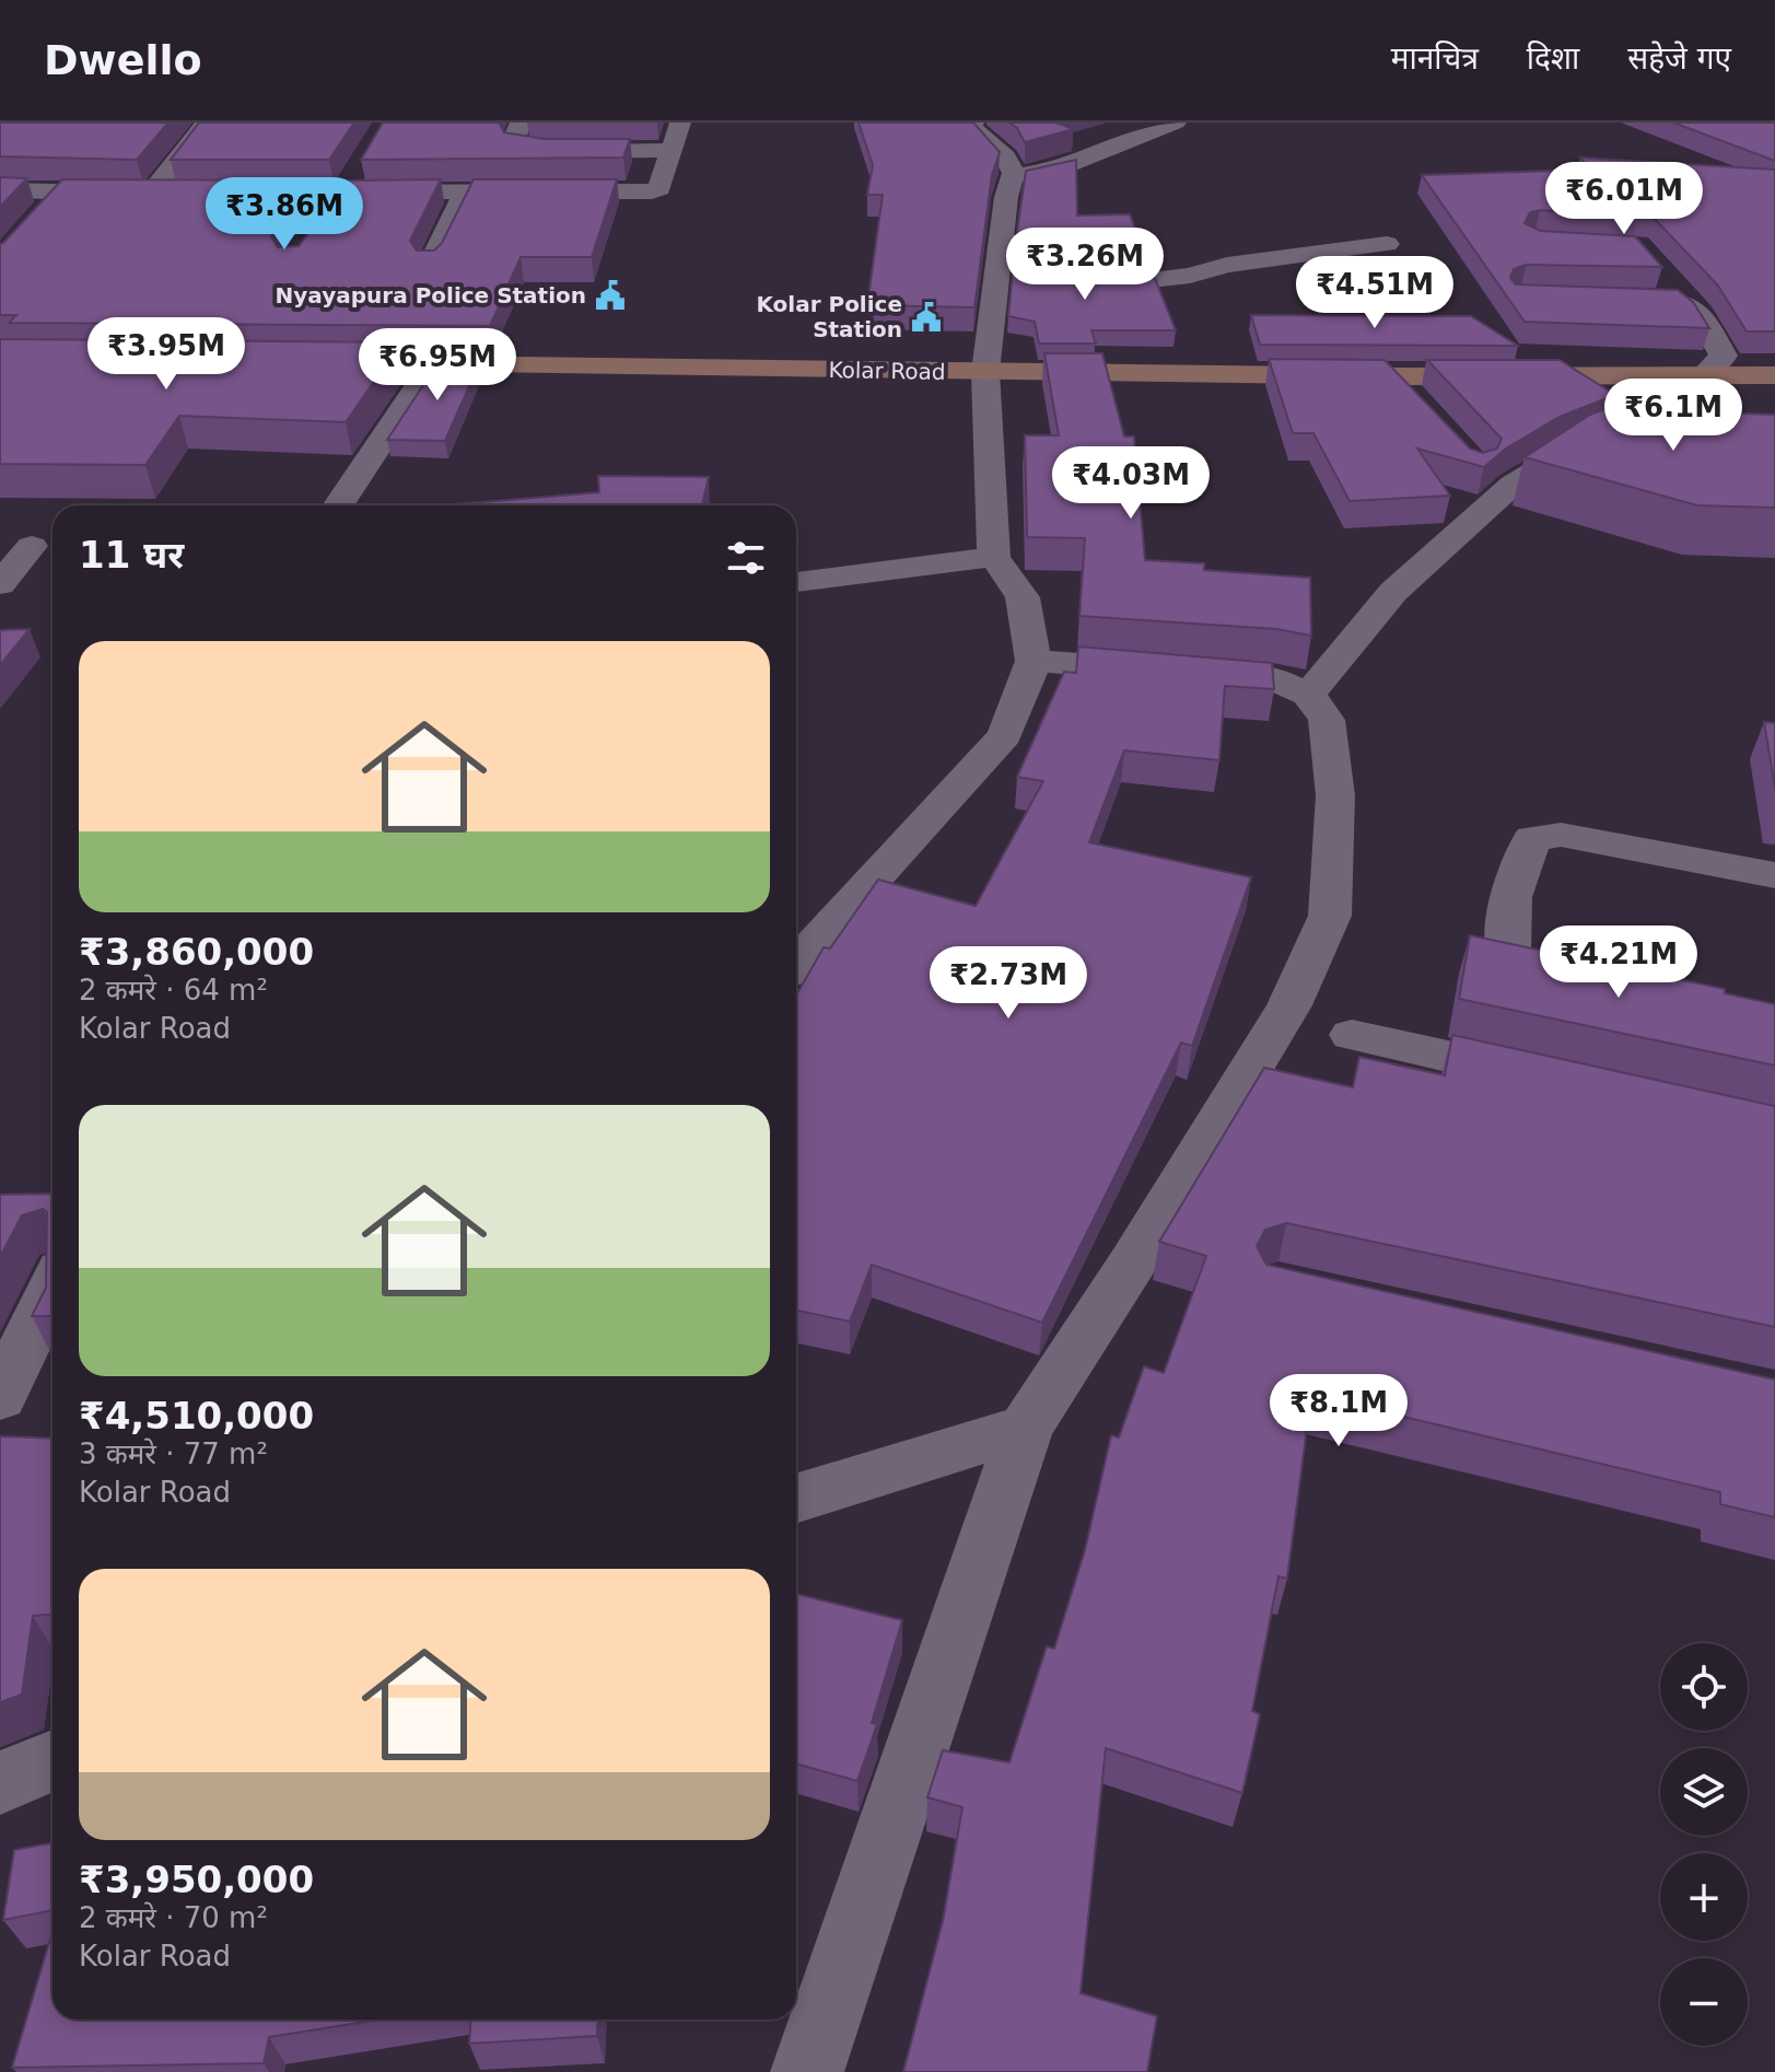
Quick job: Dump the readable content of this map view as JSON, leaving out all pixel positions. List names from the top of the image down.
{
  "streets": {
    "main road": ["Kolar Road"]
  },
  "places": {
    "public building": ["Nyayapura Police Station", "Kolar Police Station"]
  },
  "page": {
    "header": "Dwello",
    "nav": ["मानचित्र", "दिशा", "सहेजे गए"],
    "price": [
      "₹6.01M",
      "₹3.86M",
      "₹3.26M",
      "₹4.51M",
      "₹3.95M",
      "₹6.95M",
      "₹6.1M",
      "₹4.03M",
      "₹4.21M",
      "₹2.73M",
      "₹8.1M"
    ],
    "heading": "11 घर",
    "list": [
      {
        "name": "₹3,860,000",
        "note": "2 कमरे · 64 m² · Kolar Road"
      },
      {
        "name": "₹4,510,000",
        "note": "3 कमरे · 77 m² · Kolar Road"
      },
      {
        "name": "₹3,950,000",
        "note": "2 कमरे · 70 m² · Kolar Road"
      }
    ],
    "map_buttons": ["+", "−"]
  }
}
